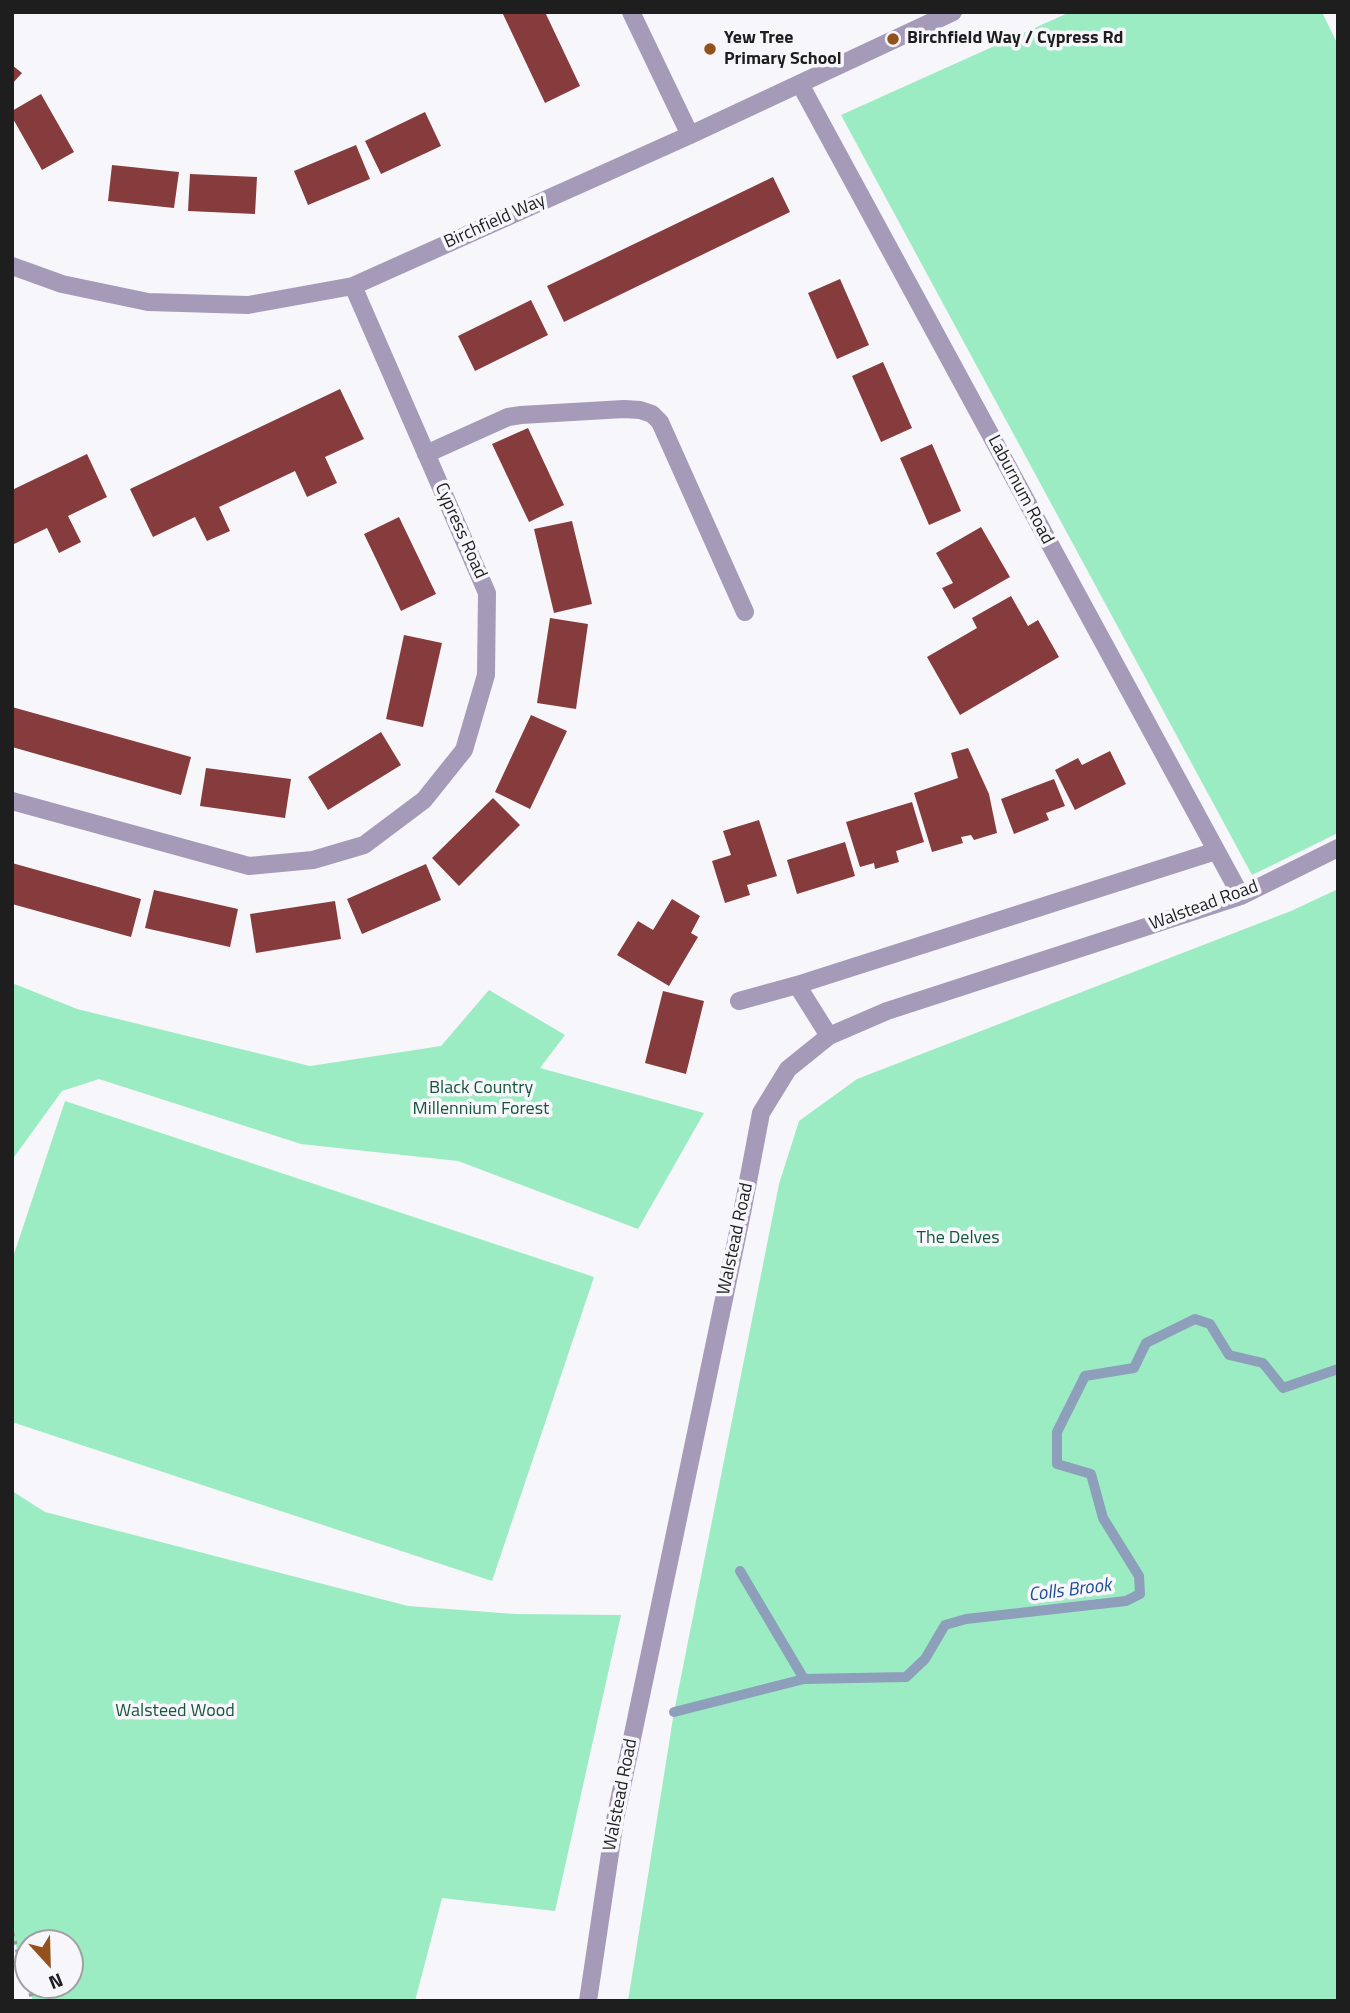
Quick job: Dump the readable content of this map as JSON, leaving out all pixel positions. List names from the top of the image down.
{
  "streets": {
    "street": [
      "Birchfield Way",
      "Laburnum Road",
      "Cypress Road",
      "Walstead Road"
    ]
  },
  "crossings": [
    ["Birchfield Way", "Laburnum Road"],
    ["Birchfield Way", "Cypress Road"],
    ["Laburnum Road", "Walstead Road"]
  ],
  "water": ["Colls Brook"],
  "parks": ["Black Country Millennium Forest", "The Delves", "Walsteed Wood"],
  "places": ["Birchfield Way / Cypress Rd", "Yew Tree Primary School"],
  "north": "bottom"
}
